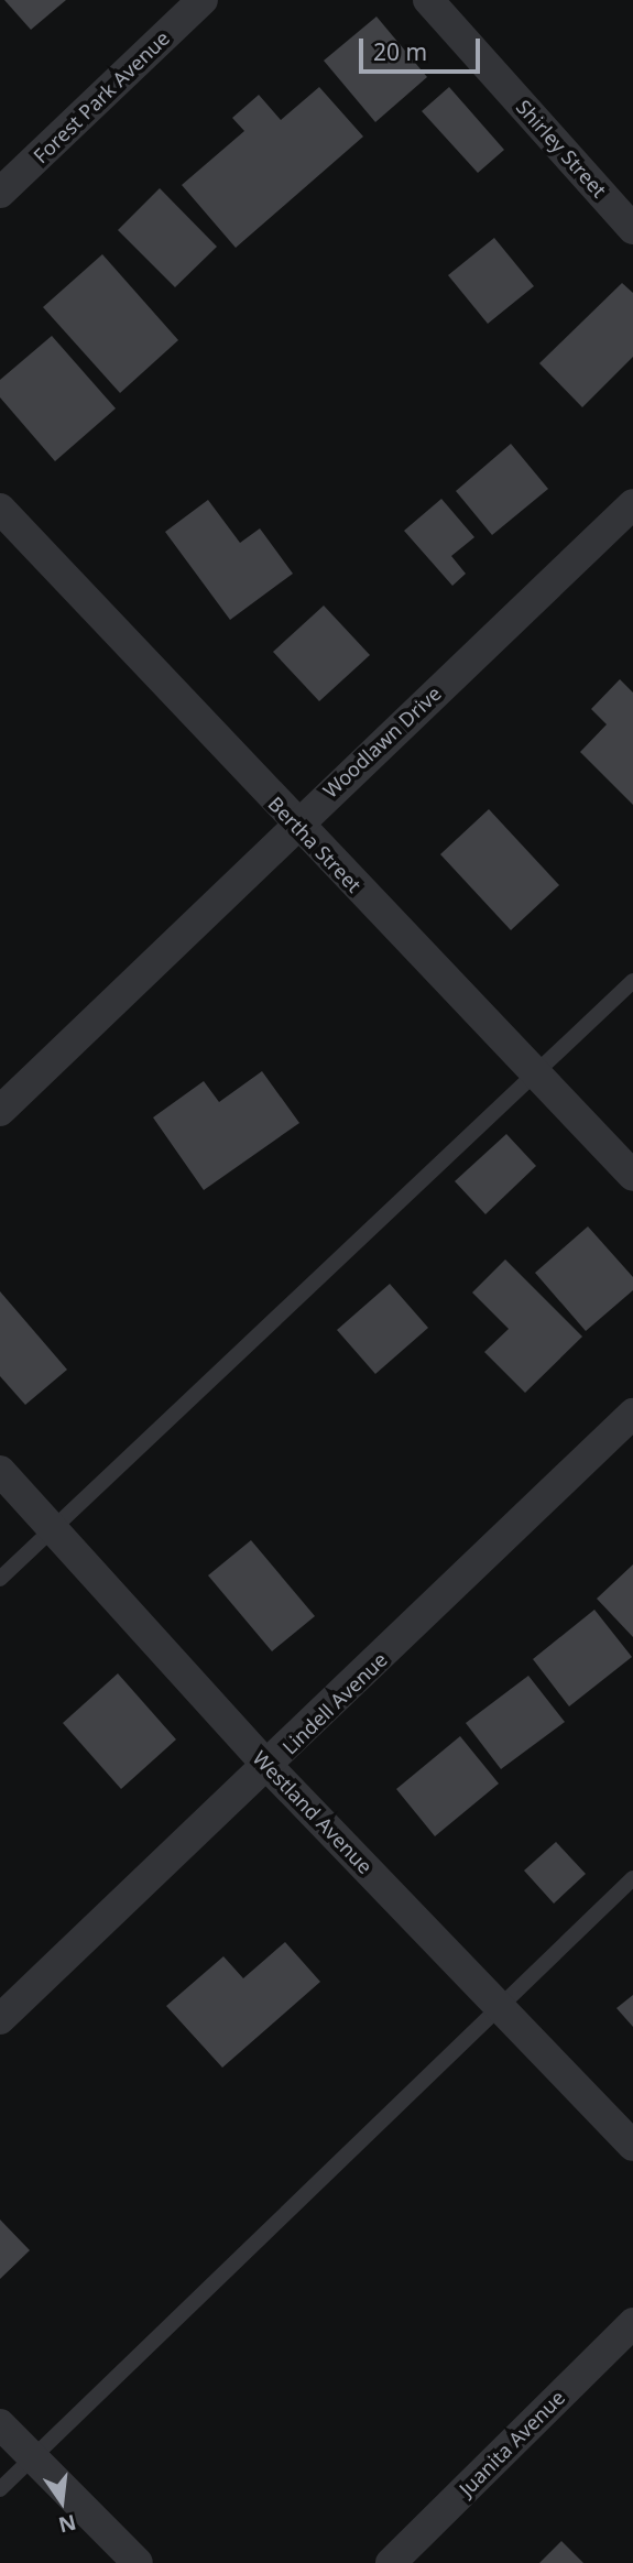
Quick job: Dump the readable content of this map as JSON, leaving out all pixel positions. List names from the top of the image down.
{
  "streets": {
    "street": [
      "Forest Park Avenue",
      "Shirley Street",
      "Woodlawn Drive",
      "Bertha Street",
      "Lindell Avenue",
      "Westland Avenue",
      "Juanita Avenue"
    ]
  },
  "crossings": [
    ["Woodlawn Drive", "Bertha Street"],
    ["Lindell Avenue", "Westland Avenue"]
  ],
  "scale_bar": "20 m",
  "north": "bottom"
}
